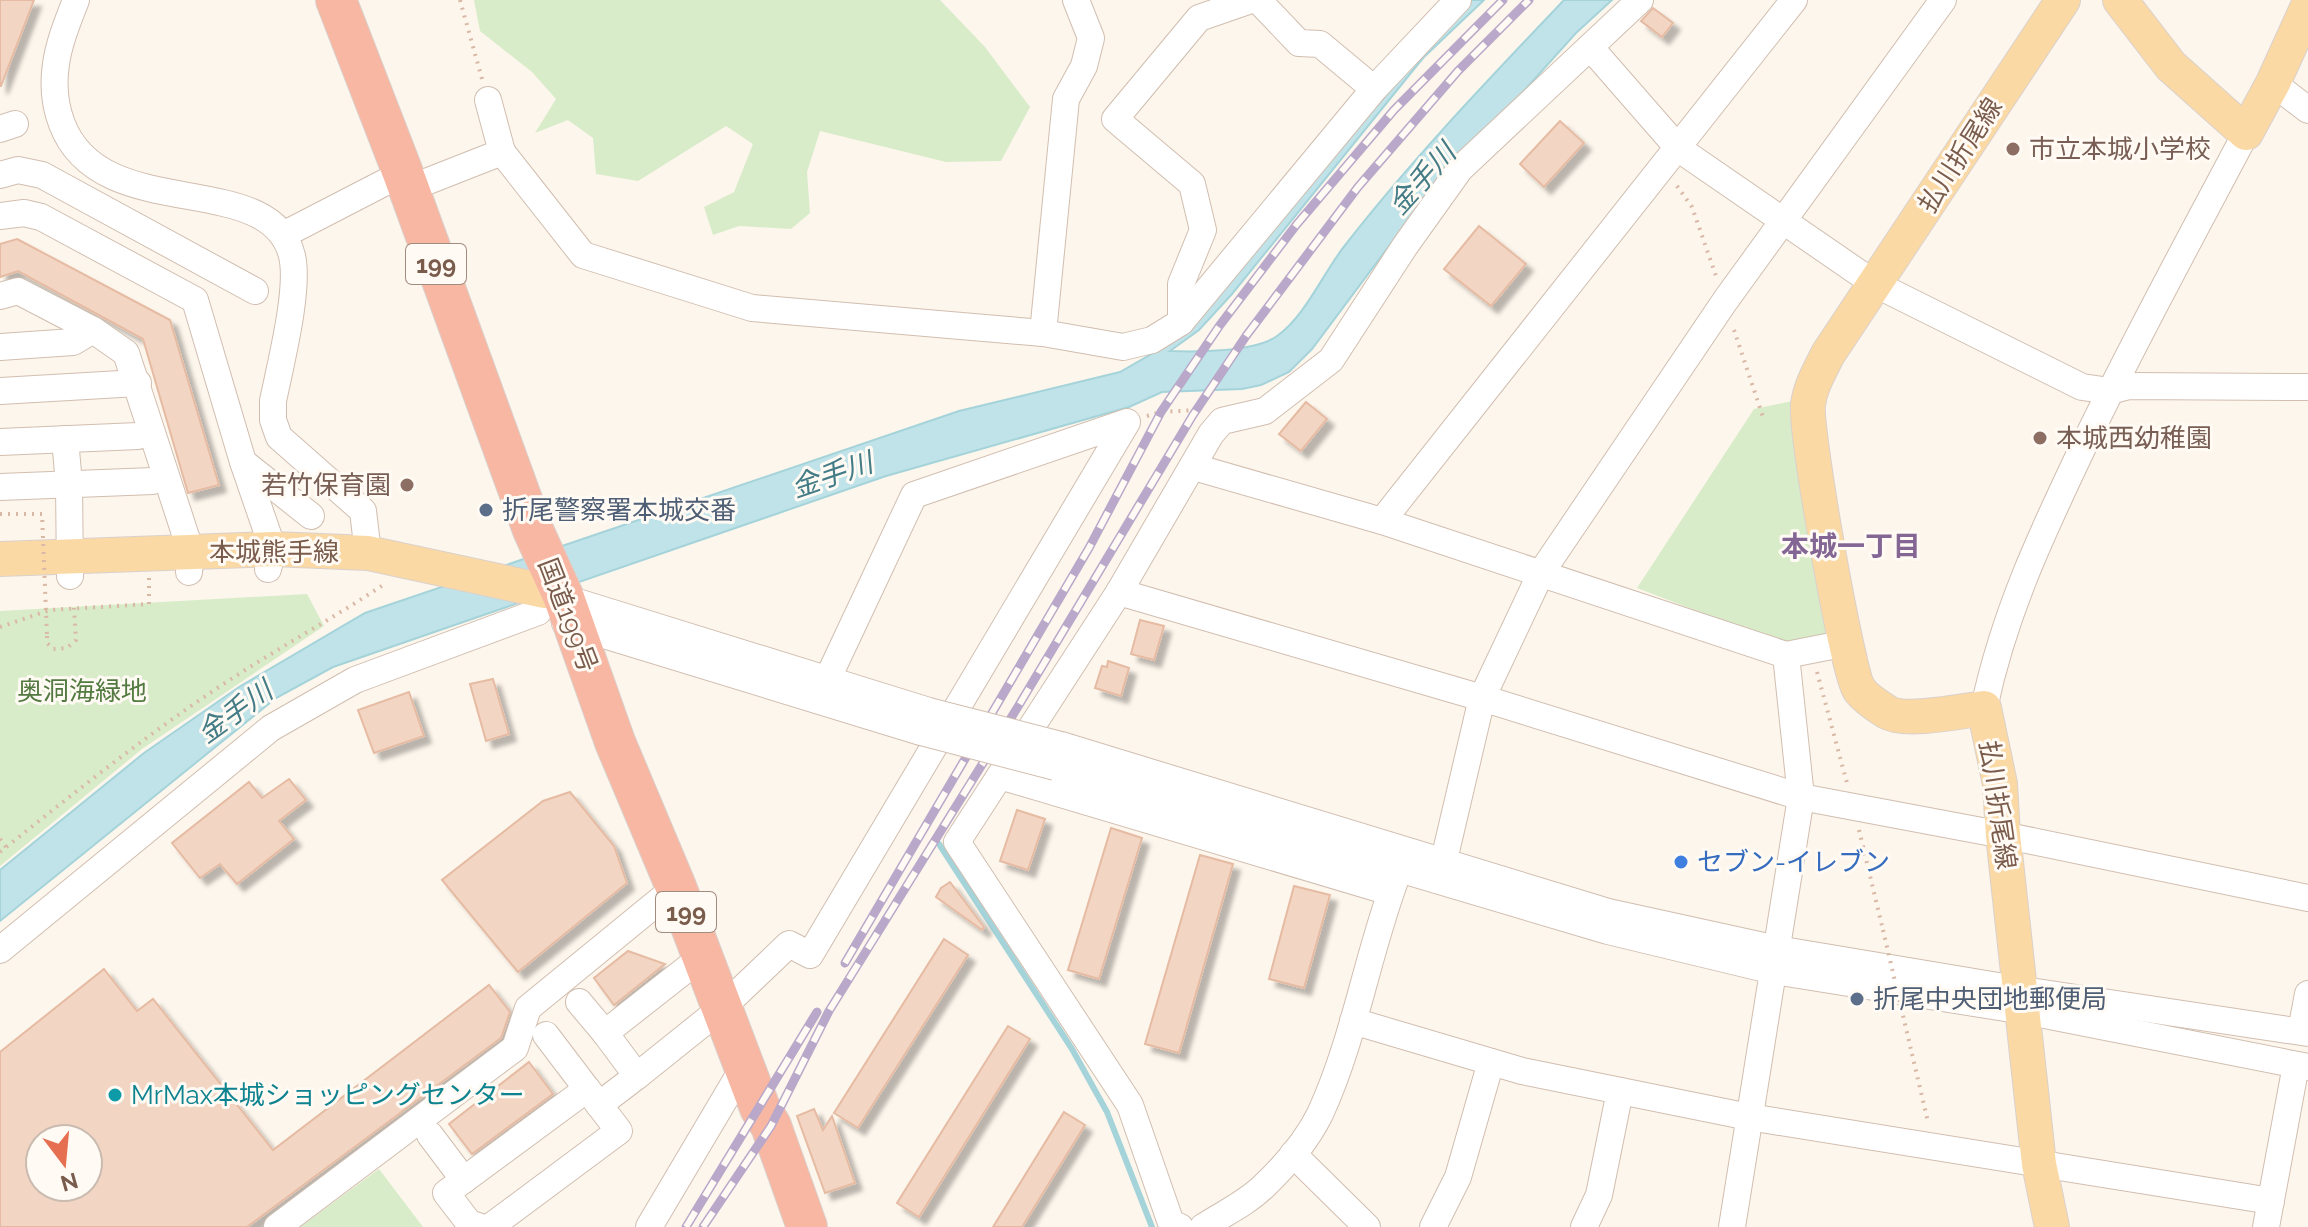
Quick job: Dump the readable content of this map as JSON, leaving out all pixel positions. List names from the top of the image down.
{
  "streets": {
    "highway": ["199", "国道199号"],
    "main road": ["払川折尾線", "本城熊手線"]
  },
  "crossings": [
    ["本城熊手線", "国道199号"]
  ],
  "districts": ["本城一丁目"],
  "water": ["金手川"],
  "parks": ["奥洞海緑地"],
  "places": [
    "市立本城小学校",
    "本城西幼稚園",
    "若竹保育園",
    "折尾警察署本城交番",
    "セブン-イレブン",
    "折尾中央団地郵便局",
    "MrMax本城ショッピングセンター"
  ],
  "north": "bottom"
}
